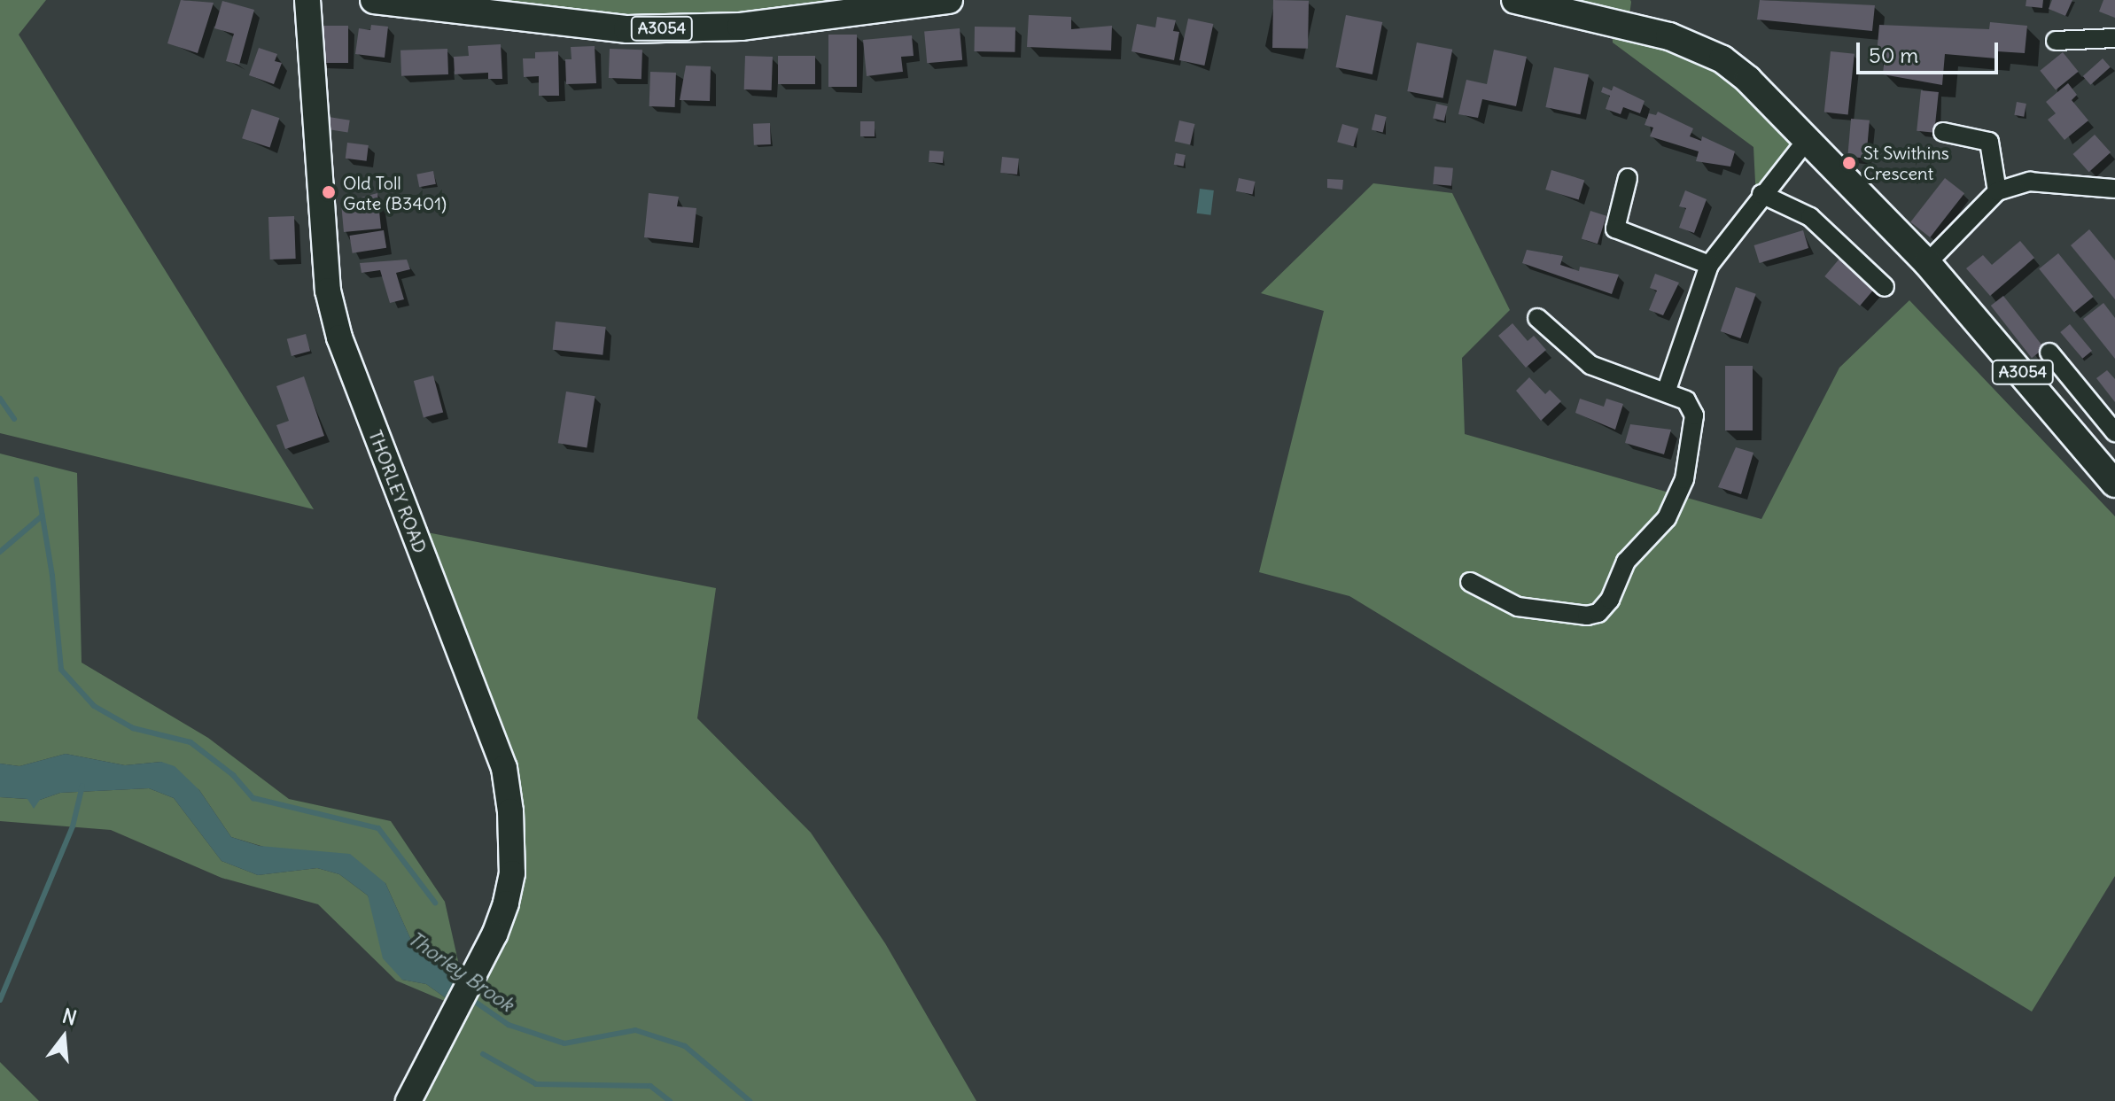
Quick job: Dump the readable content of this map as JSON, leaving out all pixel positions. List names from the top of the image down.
{
  "streets": {
    "main road": ["A3054", "THORLEY ROAD"]
  },
  "water": ["Thorley Brook"],
  "places": ["St Swithins Crescent", "Old Toll Gate (B3401)"],
  "scale_bar": "50 m",
  "north": "top"
}
